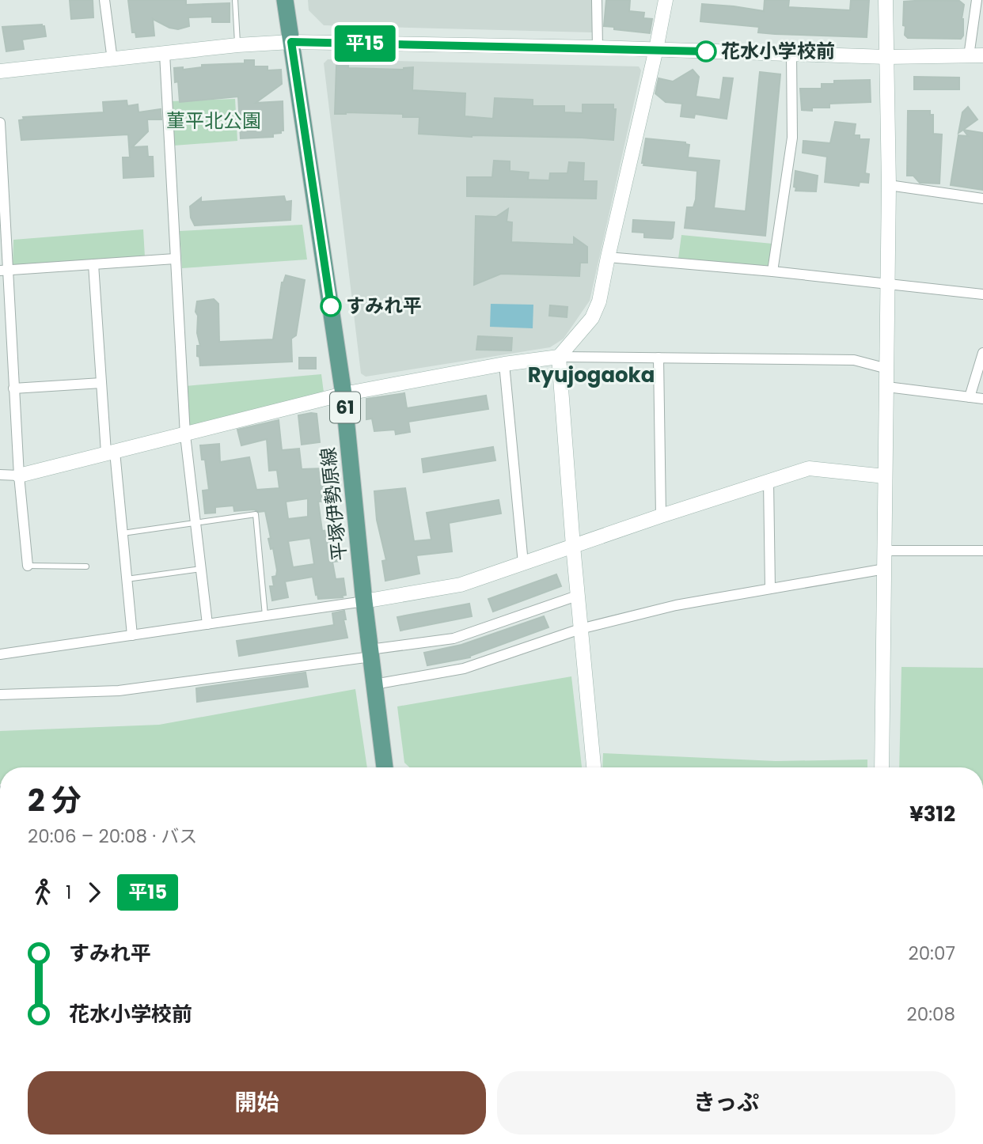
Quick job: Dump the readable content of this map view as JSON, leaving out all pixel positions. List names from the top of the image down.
{
  "streets": {
    "main road": ["61", "平塚伊勢原線"]
  },
  "districts": ["Ryujogaoka"],
  "parks": ["菫平北公園"],
  "places": ["花水小学校前", "すみれ平"],
  "lines": ["bus line 平15"],
  "page": {
    "on_map": "平15",
    "heading": ["2 分", "20:06 – 20:08 · バス", "¥312"],
    "legs": ["1", "平15"],
    "list": [
      {
        "name": "すみれ平",
        "value": "20:07"
      },
      {
        "name": "花水小学校前",
        "value": "20:08"
      }
    ],
    "buttons": ["開始", "きっぷ"]
  }
}
